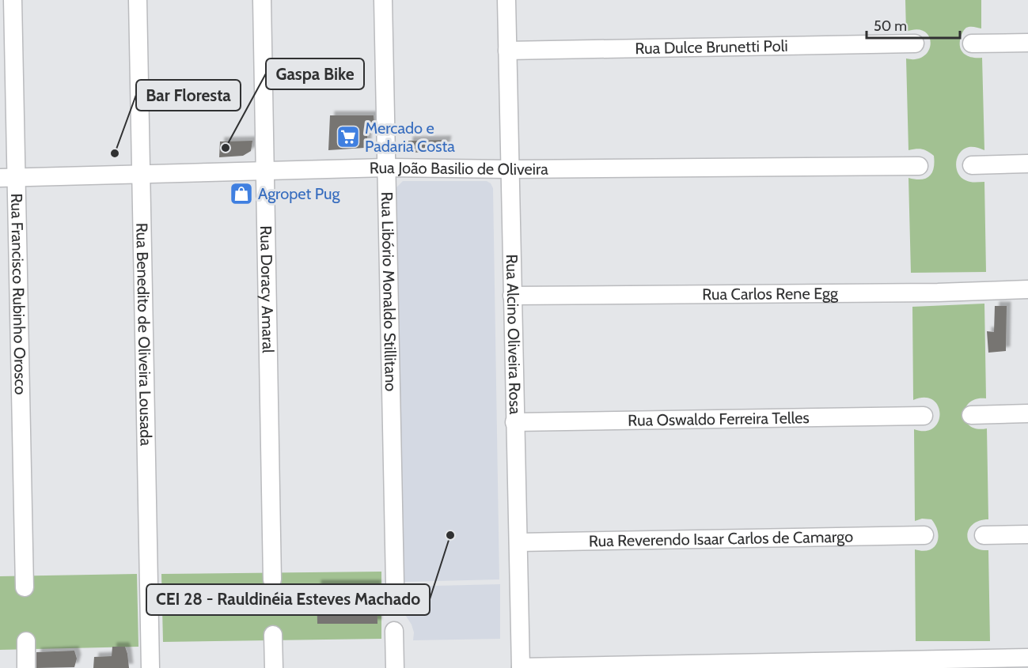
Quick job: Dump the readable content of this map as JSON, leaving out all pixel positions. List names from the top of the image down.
{
  "streets": {
    "street": [
      "Rua Dulce Brunetti Poli",
      "Rua João Basilio de Oliveira",
      "Rua Doracy Amaral",
      "Rua Libório Monaldo Stillitano",
      "Rua Francisco Rubinho Orosco",
      "Rua Carlos Rene Egg",
      "Rua Benedito de Oliveira Lousada",
      "Rua Alcino Oliveira Rosa",
      "Rua Oswaldo Ferreira Telles",
      "Rua Reverendo Isaar Carlos de Camargo"
    ]
  },
  "crossings": [
    ["Rua Dulce Brunetti Poli", "Rua Alcino Oliveira Rosa"],
    ["Rua João Basilio de Oliveira", "Rua Doracy Amaral"],
    ["Rua João Basilio de Oliveira", "Rua Libório Monaldo Stillitano"],
    ["Rua João Basilio de Oliveira", "Rua Francisco Rubinho Orosco"],
    ["Rua João Basilio de Oliveira", "Rua Benedito de Oliveira Lousada"],
    ["Rua João Basilio de Oliveira", "Rua Alcino Oliveira Rosa"],
    ["Rua Carlos Rene Egg", "Rua Alcino Oliveira Rosa"],
    ["Rua Alcino Oliveira Rosa", "Rua Oswaldo Ferreira Telles"],
    ["Rua Alcino Oliveira Rosa", "Rua Reverendo Isaar Carlos de Camargo"]
  ],
  "places": {
    "supermarket": ["Mercado e Padaria Costa"],
    "other": ["Gaspa Bike", "Bar Floresta", "CEI 28 - Rauldinéia Esteves Machado"],
    "shop": ["Agropet Pug"]
  },
  "scale_bar": "50 m"
}
